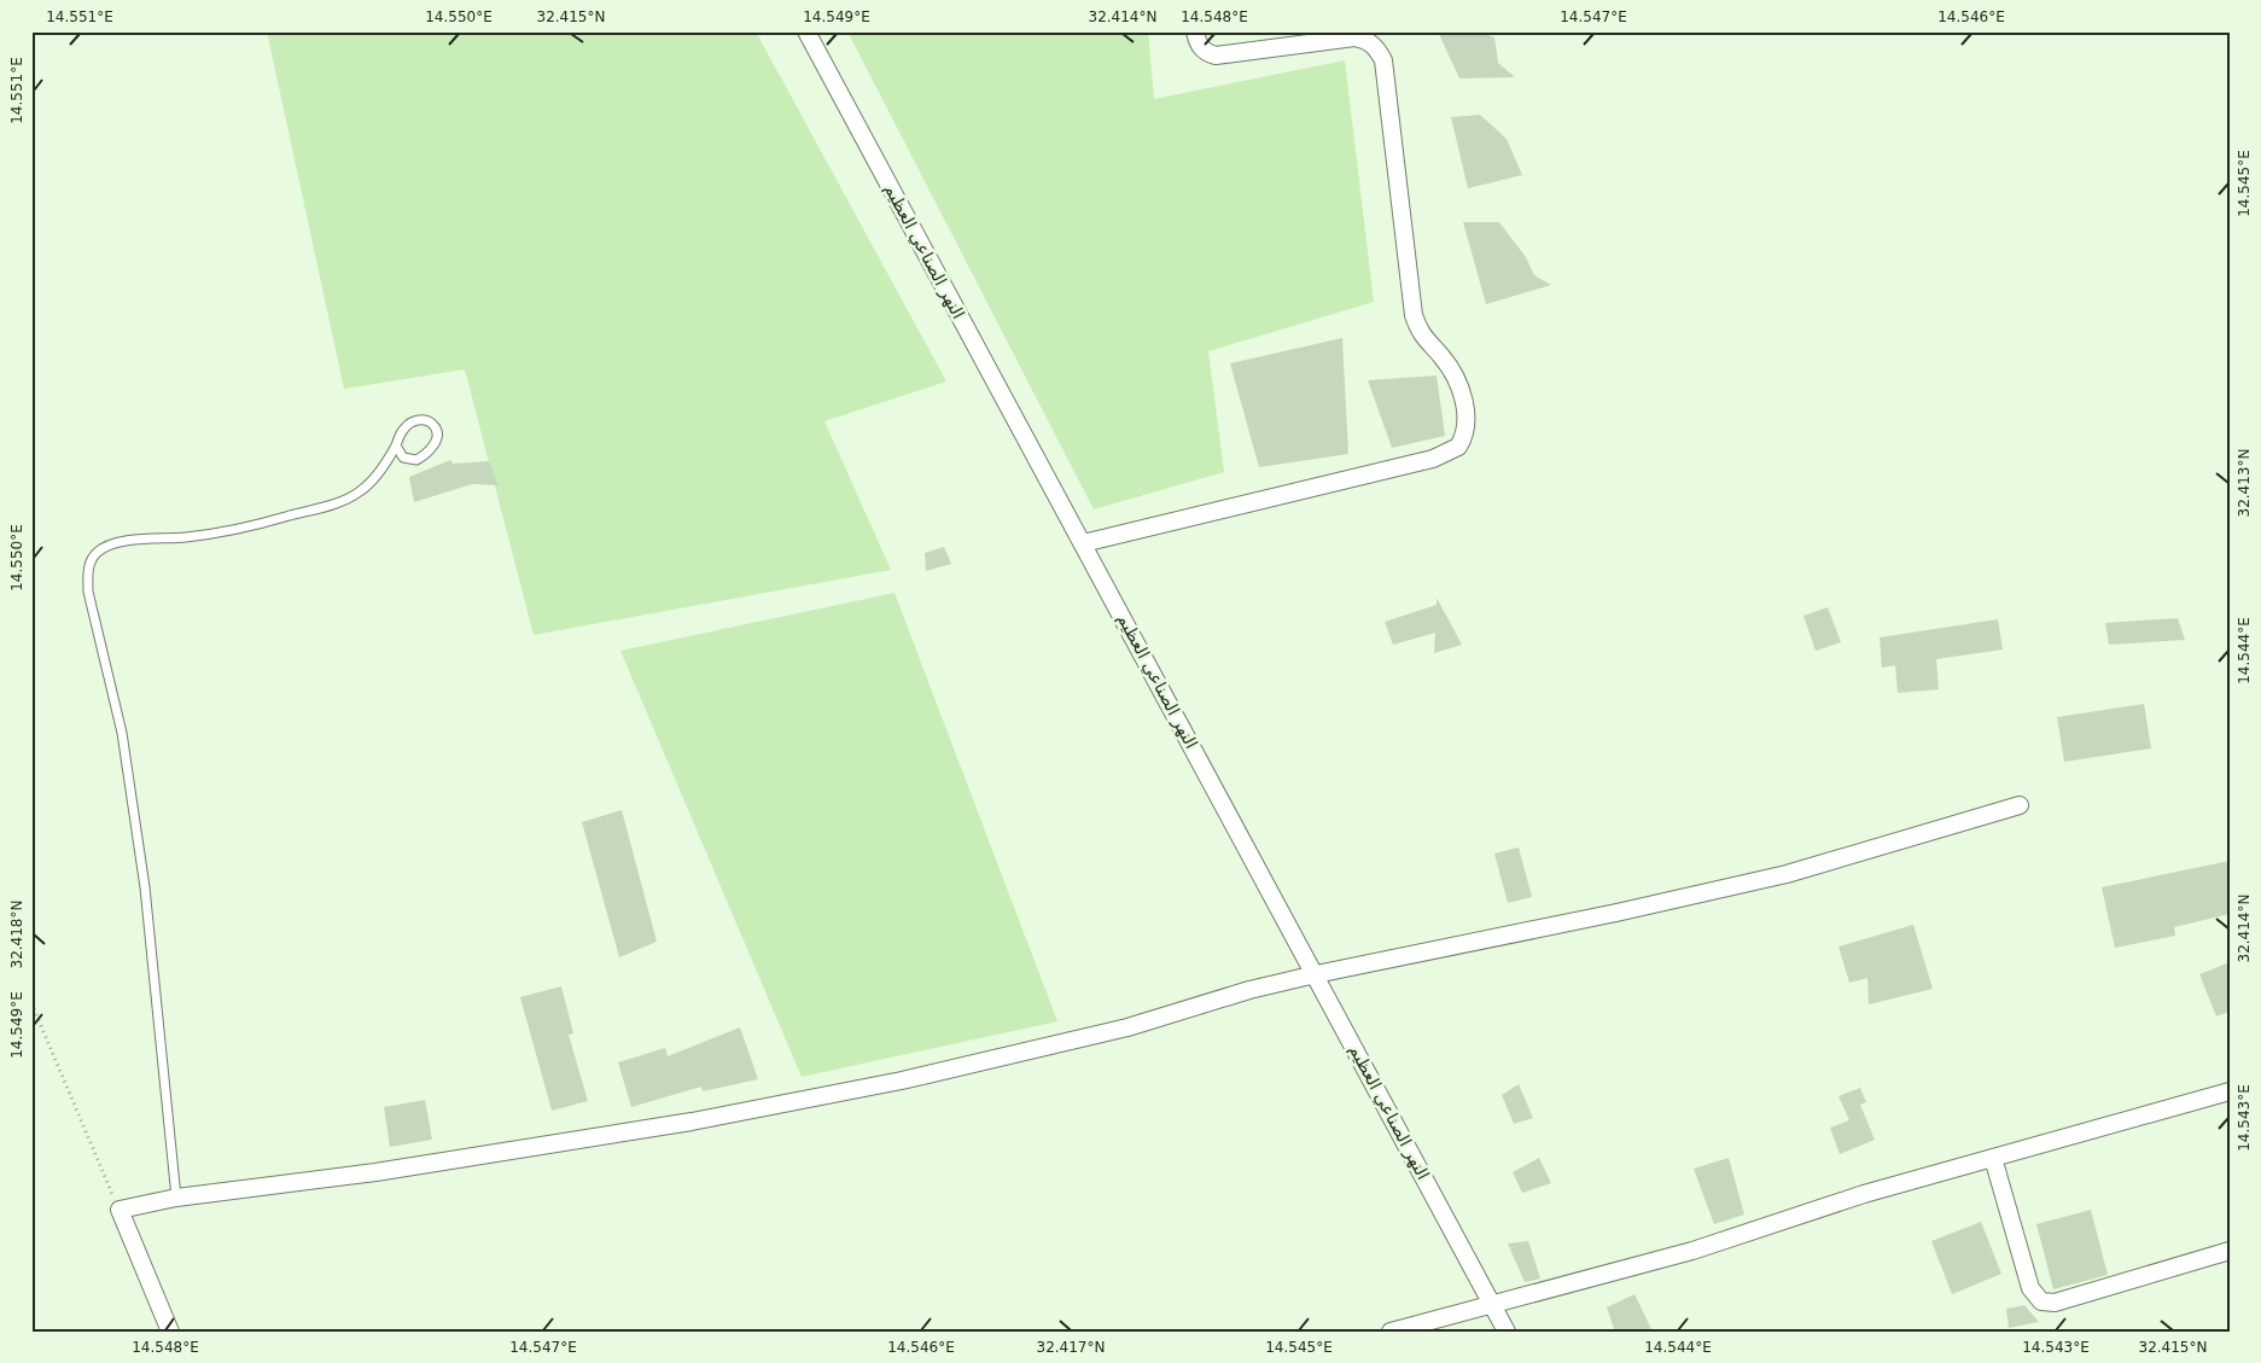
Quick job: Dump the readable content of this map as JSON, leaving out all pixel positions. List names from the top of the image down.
{
  "streets": {
    "street": ["النهر الصناعي العظيم"]
  },
  "coordinates": [
    "14.551°E",
    "14.550°E",
    "32.415°N",
    "14.549°E",
    "32.414°N",
    "14.548°E",
    "14.547°E",
    "14.546°E",
    "14.545°E",
    "32.413°N",
    "14.544°E",
    "32.418°N",
    "14.543°E",
    "32.417°N"
  ]
}
